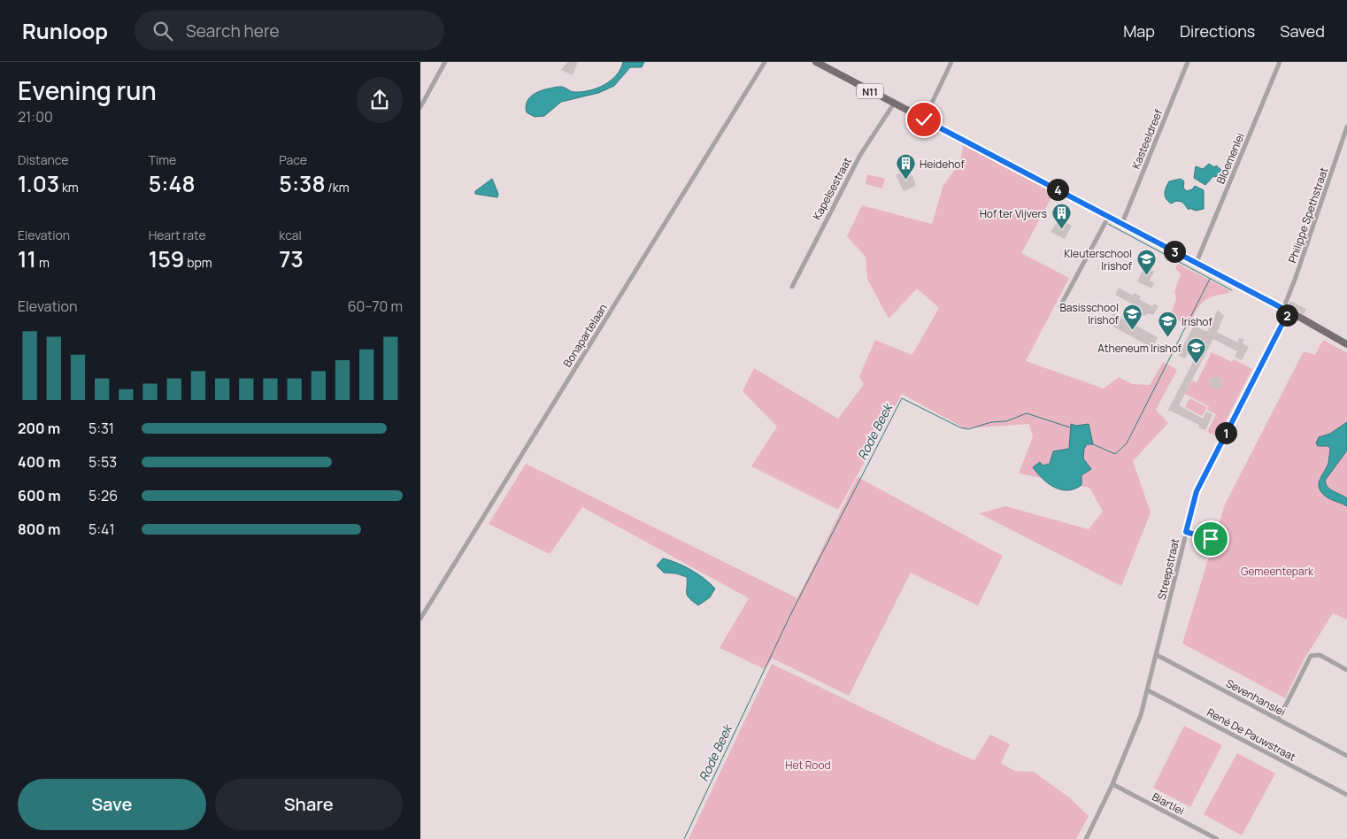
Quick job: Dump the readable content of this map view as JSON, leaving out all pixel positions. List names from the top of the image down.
{
  "streets": {
    "main road": ["N11"],
    "street": [
      "Kasteeldreef",
      "Bloemenlei",
      "Kapelsestraat",
      "Philippe Spethstraat",
      "Bonapartelaan",
      "Streepstraat",
      "Sevenhanslei",
      "René De Pauwstraat",
      "Biartlei"
    ]
  },
  "crossings": [
    ["N11", "Kasteeldreef"],
    ["N11", "Bloemenlei"],
    ["N11", "Kapelsestraat"],
    ["N11", "Philippe Spethstraat"],
    ["N11", "Streepstraat"],
    ["Philippe Spethstraat", "Streepstraat"],
    ["Streepstraat", "Sevenhanslei"],
    ["Streepstraat", "René De Pauwstraat"],
    ["Streepstraat", "Biartlei"]
  ],
  "water": ["Rode Beek"],
  "parks": ["Gemeentepark", "Het Rood"],
  "places": {
    "building": ["Heidehof", "Hof ter Vijvers"],
    "school or university": [
      "Kleuterschool Irishof",
      "Basisschool Irishof",
      "Irishof",
      "Atheneum Irishof"
    ]
  },
  "page": {
    "header": "Runloop",
    "search": "Search here",
    "nav": ["Map", "Directions", "Saved"],
    "heading": ["Evening run", "21:00"],
    "stats": [
      ["Distance", "1.03 km"],
      ["Time", "5:48"],
      ["Pace", "5:38 /km"],
      ["Elevation", "11 m"],
      ["Heart rate", "159 bpm"],
      ["kcal", "73"]
    ],
    "pins": [
      "4",
      "3",
      "2",
      "1"
    ],
    "chart": ["Elevation", "60–70 m"],
    "list": [
      {
        "name": "200 m",
        "note": "5:31"
      },
      {
        "name": "400 m",
        "note": "5:53"
      },
      {
        "name": "600 m",
        "note": "5:26"
      },
      {
        "name": "800 m",
        "note": "5:41"
      }
    ],
    "buttons": ["Save", "Share"]
  }
}
